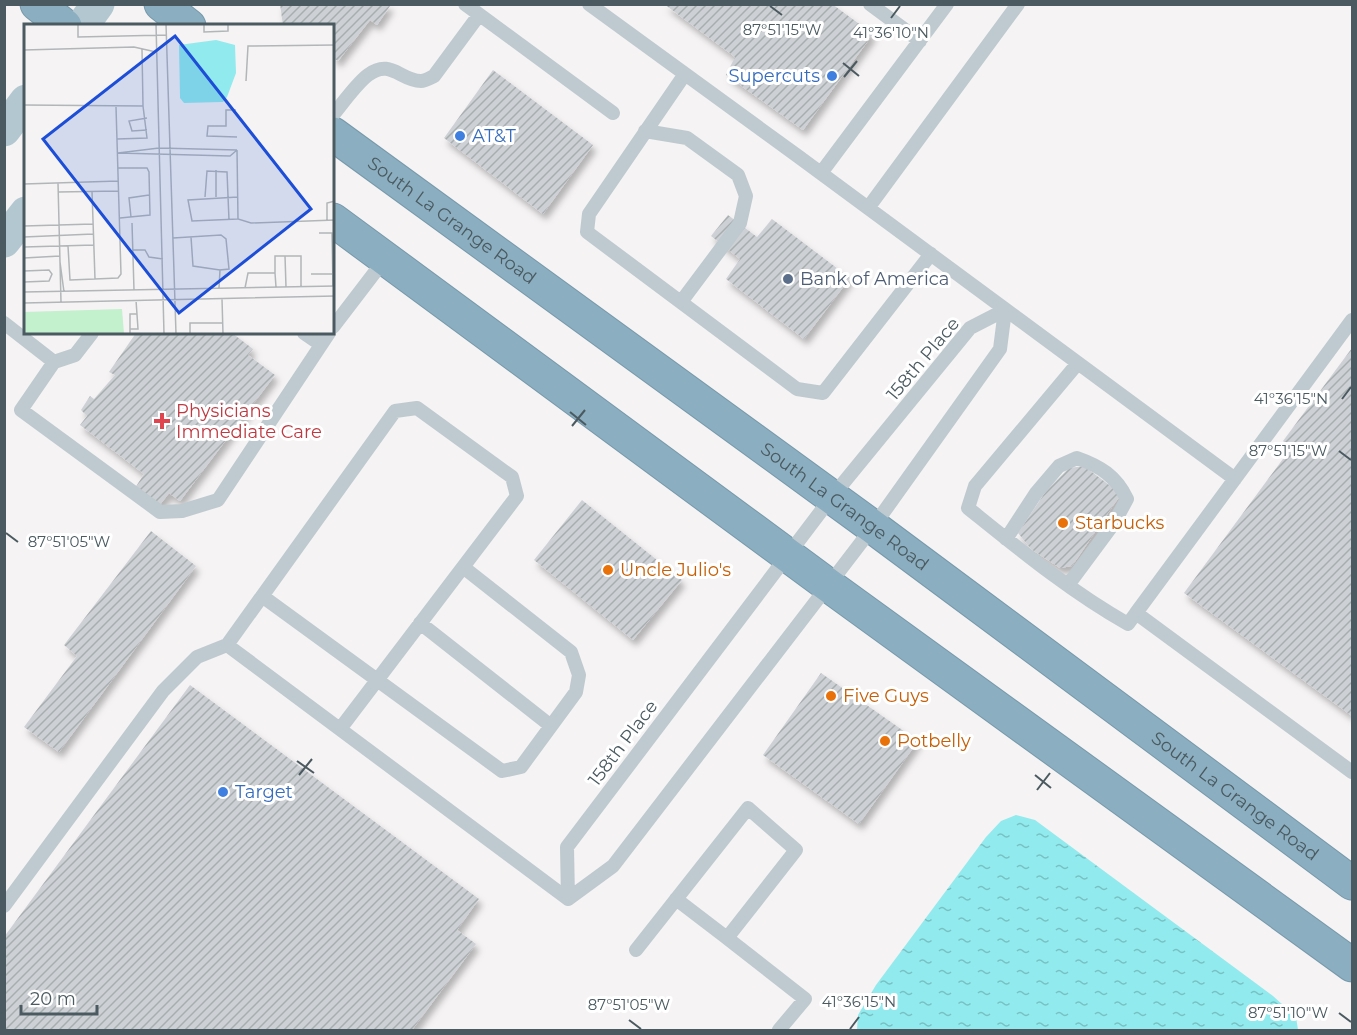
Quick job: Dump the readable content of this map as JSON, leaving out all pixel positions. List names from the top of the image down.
{
  "streets": {
    "highway": ["South La Grange Road"],
    "lane": ["158th Place"]
  },
  "crossings": [
    ["South La Grange Road", "158th Place"]
  ],
  "places": {
    "other": [
      "Supercuts",
      "AT&T",
      "Bank of America",
      "Starbucks",
      "Uncle Julio's",
      "Five Guys",
      "Potbelly",
      "Target"
    ],
    "health": ["Physicians Immediate Care"]
  },
  "scale_bar": "20 m",
  "coordinates": [
    "87°51'15\"W",
    "41°36'10\"N",
    "41°36'15\"N",
    "87°51'05\"W",
    "87°51'10\"W"
  ]
}
